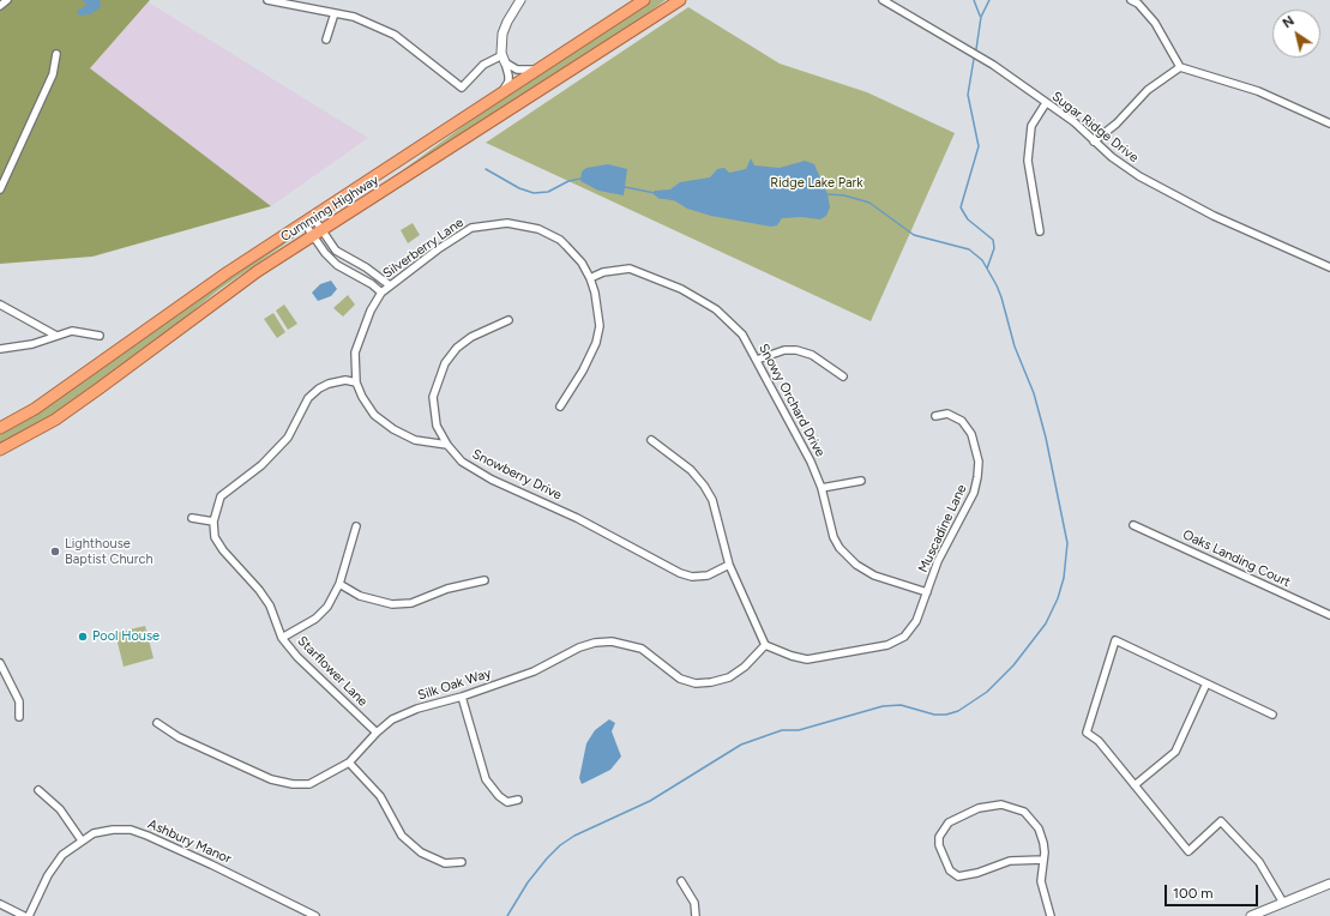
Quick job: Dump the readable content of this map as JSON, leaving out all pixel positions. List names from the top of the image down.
{
  "streets": {
    "highway": ["Cumming Highway"],
    "street": [
      "Sugar Ridge Drive",
      "Silverberry Lane",
      "Snowy Orchard Drive",
      "Snowberry Drive",
      "Muscadine Lane",
      "Oaks Landing Court",
      "Starflower Lane",
      "Silk Oak Way",
      "Ashbury Manor"
    ]
  },
  "crossings": [
    ["Silverberry Lane", "Snowy Orchard Drive"],
    ["Silverberry Lane", "Snowberry Drive"],
    ["Snowy Orchard Drive", "Muscadine Lane"],
    ["Muscadine Lane", "Silk Oak Way"],
    ["Starflower Lane", "Silk Oak Way"]
  ],
  "parks": ["Ridge Lake Park"],
  "places": ["Lighthouse Baptist Church", "Pool House"],
  "scale_bar": "100 m",
  "north": "top left"
}
